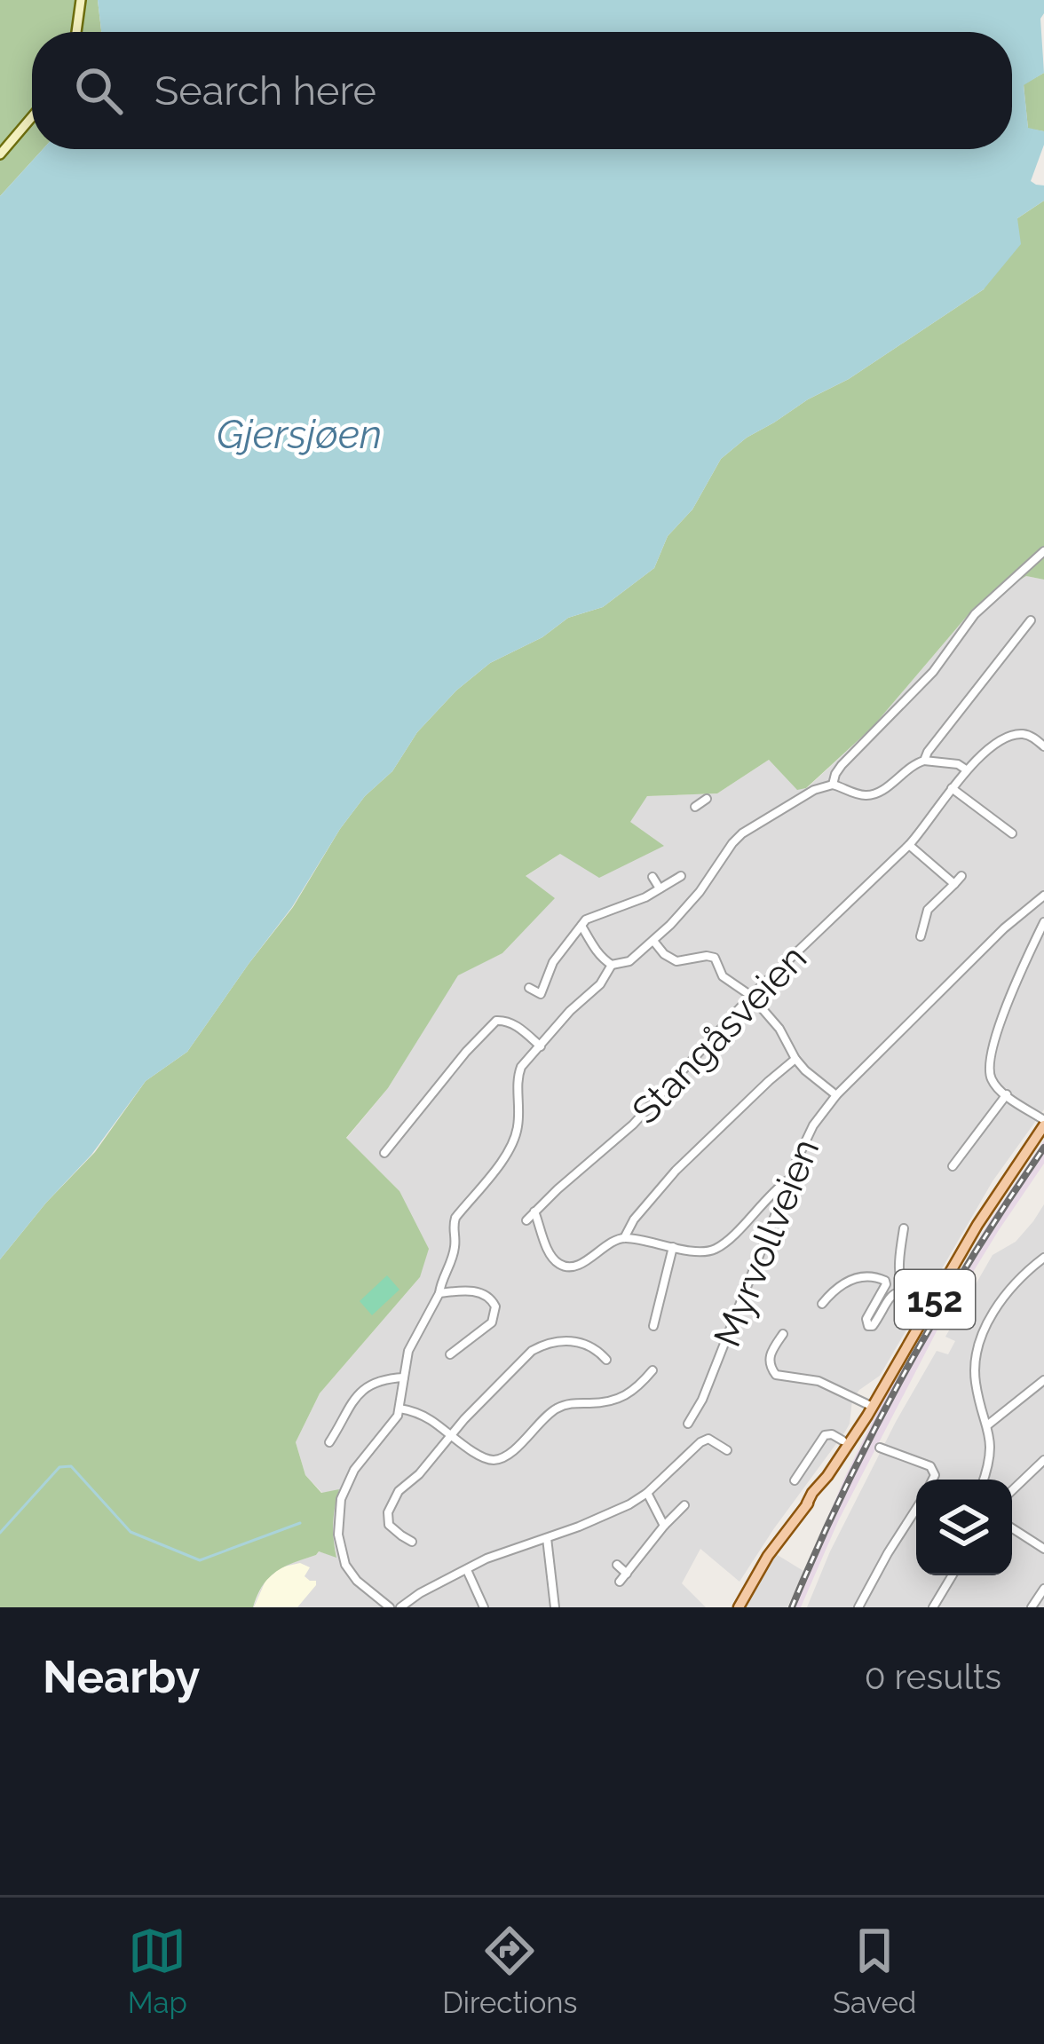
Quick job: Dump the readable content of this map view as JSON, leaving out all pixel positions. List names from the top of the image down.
{
  "streets": {
    "main road": ["152"],
    "street": ["Stangåsveien", "Myrvollveien"]
  },
  "water": ["Gjersjøen"],
  "page": {
    "search": "Search here",
    "heading": ["Nearby", "0 results"],
    "nav": ["Map", "Directions", "Saved"]
  }
}
